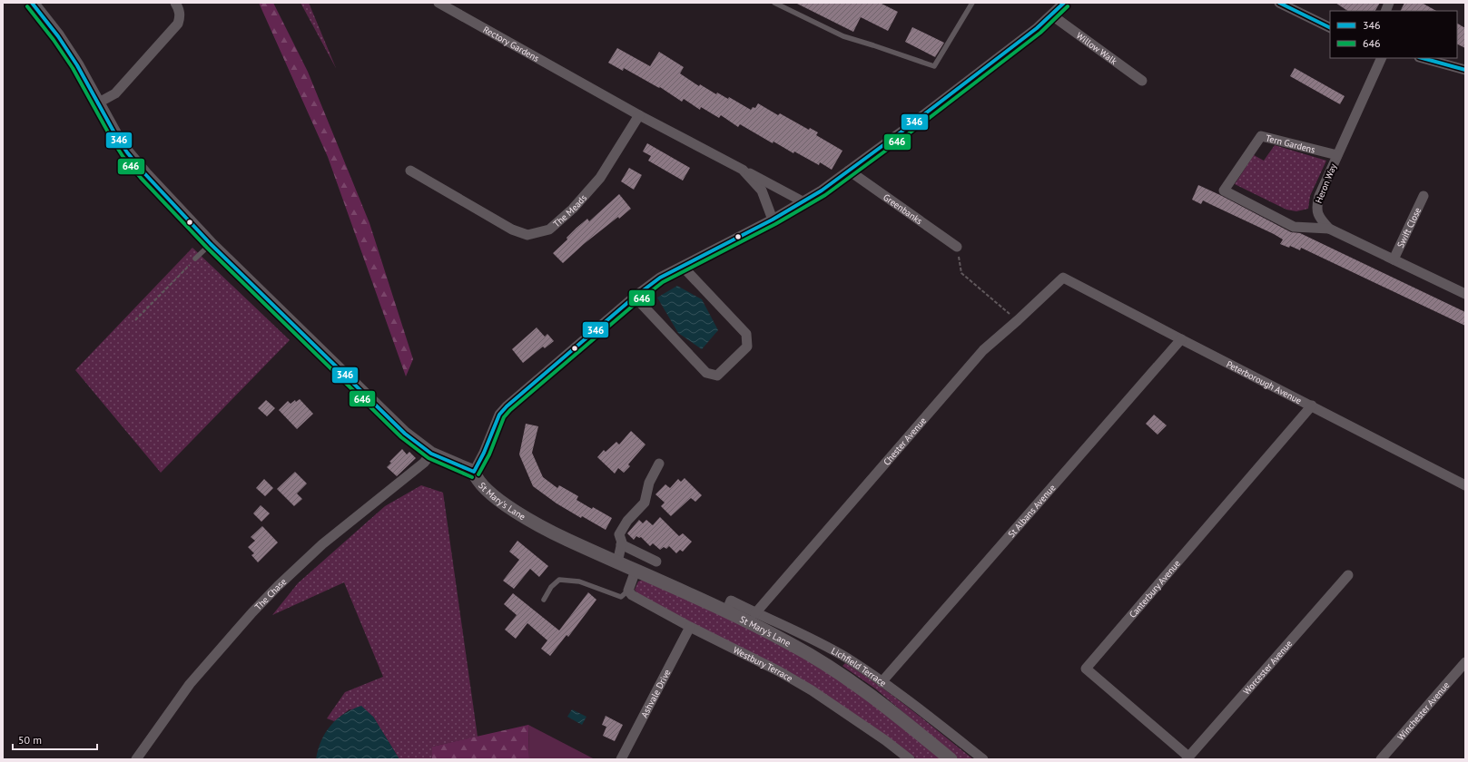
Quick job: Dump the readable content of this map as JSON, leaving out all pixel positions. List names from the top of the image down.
{
  "streets": {
    "main road": ["St Mary's Lane"],
    "street": [
      "Rectory Gardens",
      "Willow Walk",
      "Tern Gardens",
      "Heron Way",
      "Greenbanks",
      "The Meads",
      "Swift Close",
      "Peterborough Avenue",
      "Chester Avenue",
      "St Albans Avenue",
      "Canterbury Avenue",
      "The Chase",
      "Westbury Terrace",
      "Lichfield Terrace",
      "Worcester Avenue",
      "Ashvale Drive",
      "Winchester Avenue"
    ]
  },
  "crossings": [
    ["Rectory Gardens", "The Meads"],
    ["Tern Gardens", "Heron Way"],
    ["Heron Way", "Swift Close"],
    ["Peterborough Avenue", "Chester Avenue"],
    ["Peterborough Avenue", "St Albans Avenue"],
    ["Peterborough Avenue", "Canterbury Avenue"],
    ["Chester Avenue", "Lichfield Terrace"],
    ["St Mary's Lane", "The Chase"],
    ["St Mary's Lane", "Lichfield Terrace"],
    ["St Albans Avenue", "Lichfield Terrace"],
    ["Canterbury Avenue", "Worcester Avenue"],
    ["Westbury Terrace", "Ashvale Drive"]
  ],
  "lines": ["transit line 346", "transit line 646"],
  "legend": ["346", "646"],
  "scale_bar": "50 m"
}
